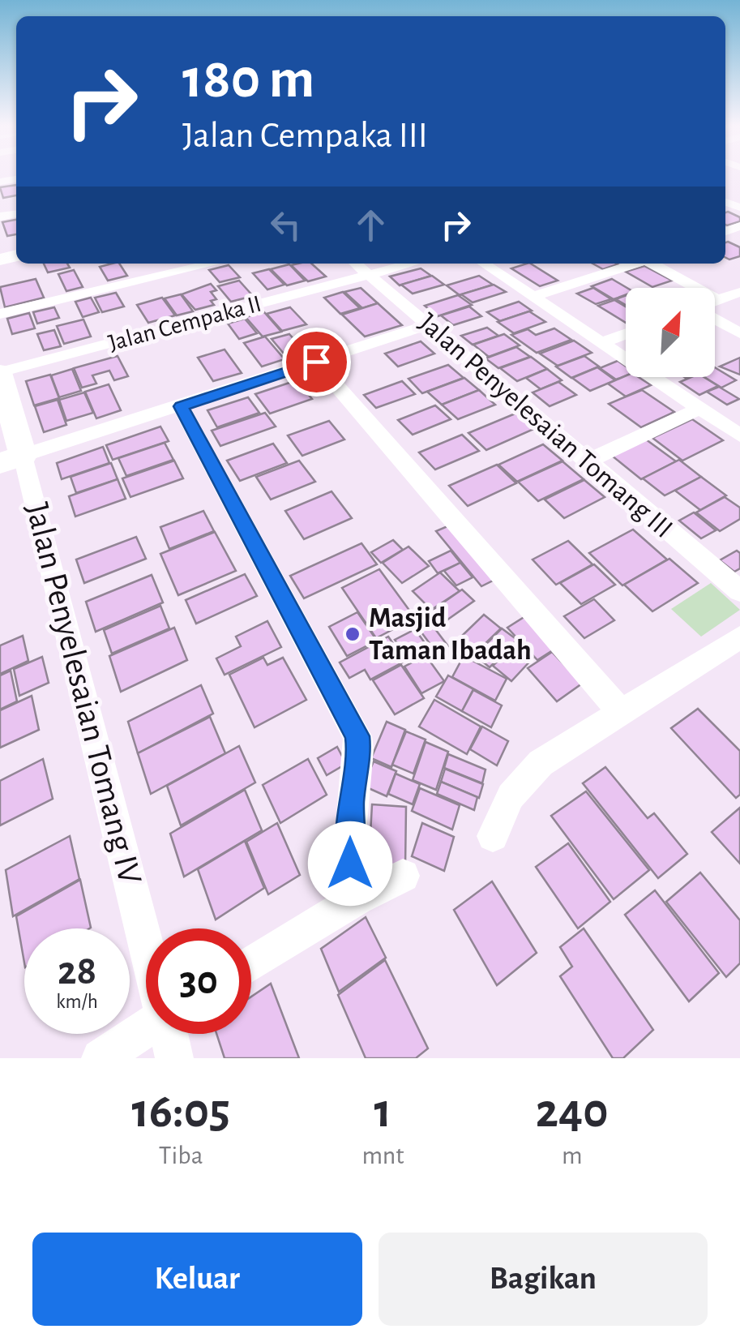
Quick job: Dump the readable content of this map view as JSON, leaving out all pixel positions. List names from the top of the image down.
{
  "streets": {
    "street": ["Jalan Cempaka II", "Jalan Penyelesaian Tomang III", "Jalan Penyelesaian Tomang IV"]
  },
  "crossings": [
    ["Jalan Cempaka II", "Jalan Penyelesaian Tomang III"],
    ["Jalan Cempaka II", "Jalan Penyelesaian Tomang IV"]
  ],
  "places": ["Masjid Taman Ibadah"],
  "north": "top right",
  "page": {
    "turn": ["180 m", "Jalan Cempaka III"],
    "speed": "28 km/h",
    "limit": "30",
    "eta": [
      "16:05",
      "Tiba",
      "1",
      "mnt",
      "240",
      "m"
    ],
    "buttons": ["Keluar", "Bagikan"]
  }
}
